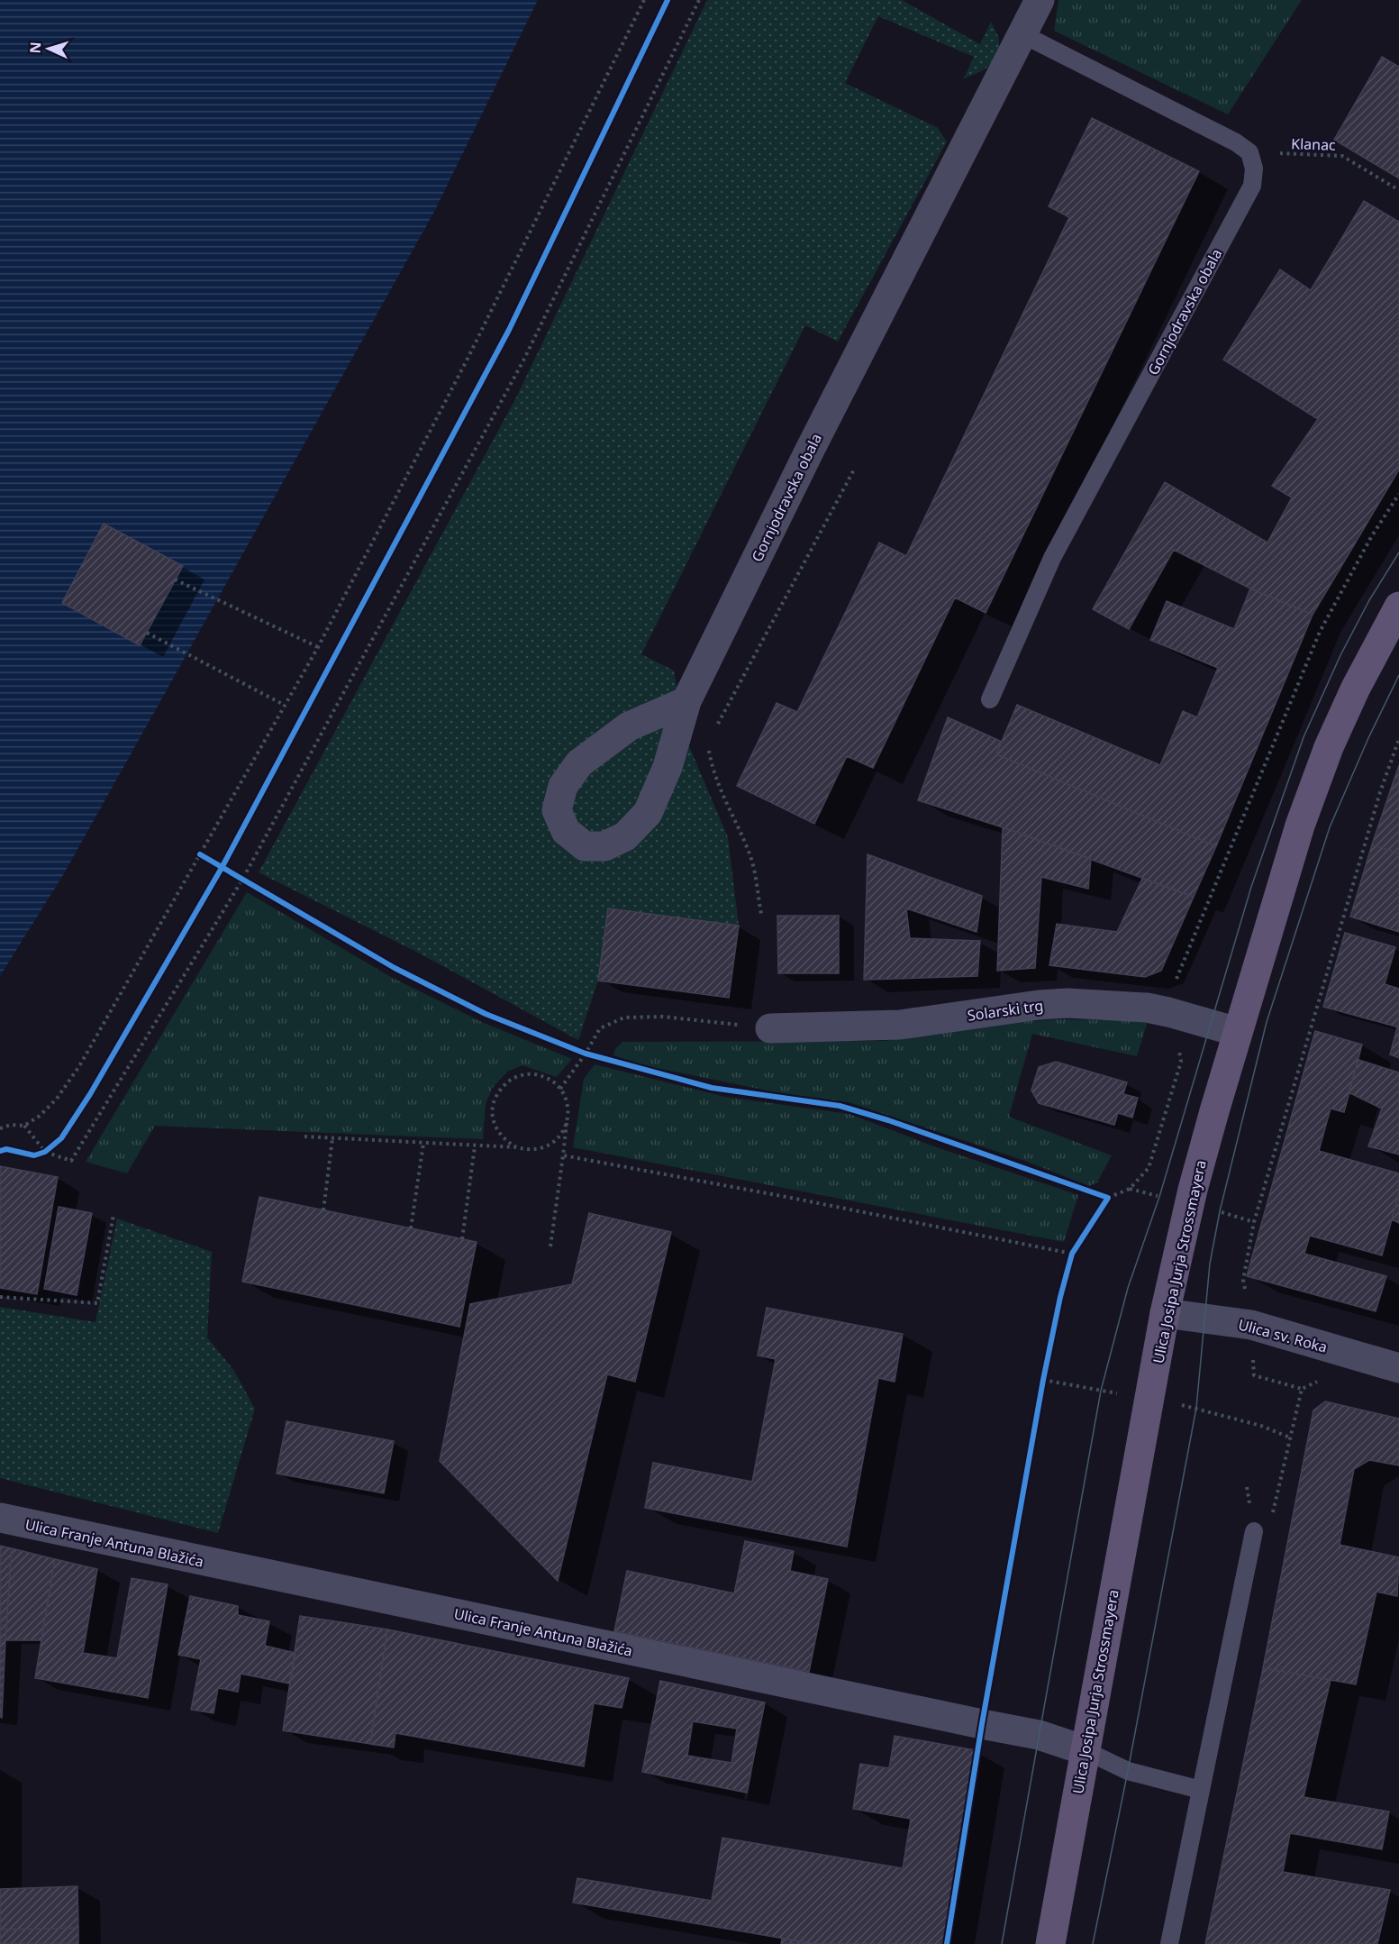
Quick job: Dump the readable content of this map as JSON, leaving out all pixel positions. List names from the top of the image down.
{
  "streets": {
    "main road": ["Ulica Josipa Jurja Strossmayera"],
    "street": [
      "Gornjodravska obala",
      "Solarski trg",
      "Ulica sv. Roka",
      "Ulica Franje Antuna Blažića"
    ],
    "path": ["Klanac"]
  },
  "crossings": [
    ["Klanac", "Gornjodravska obala"],
    ["Solarski trg", "Ulica Josipa Jurja Strossmayera"],
    ["Ulica Josipa Jurja Strossmayera", "Ulica sv. Roka"],
    ["Ulica Josipa Jurja Strossmayera", "Ulica Franje Antuna Blažića"]
  ],
  "north": "left"
}
